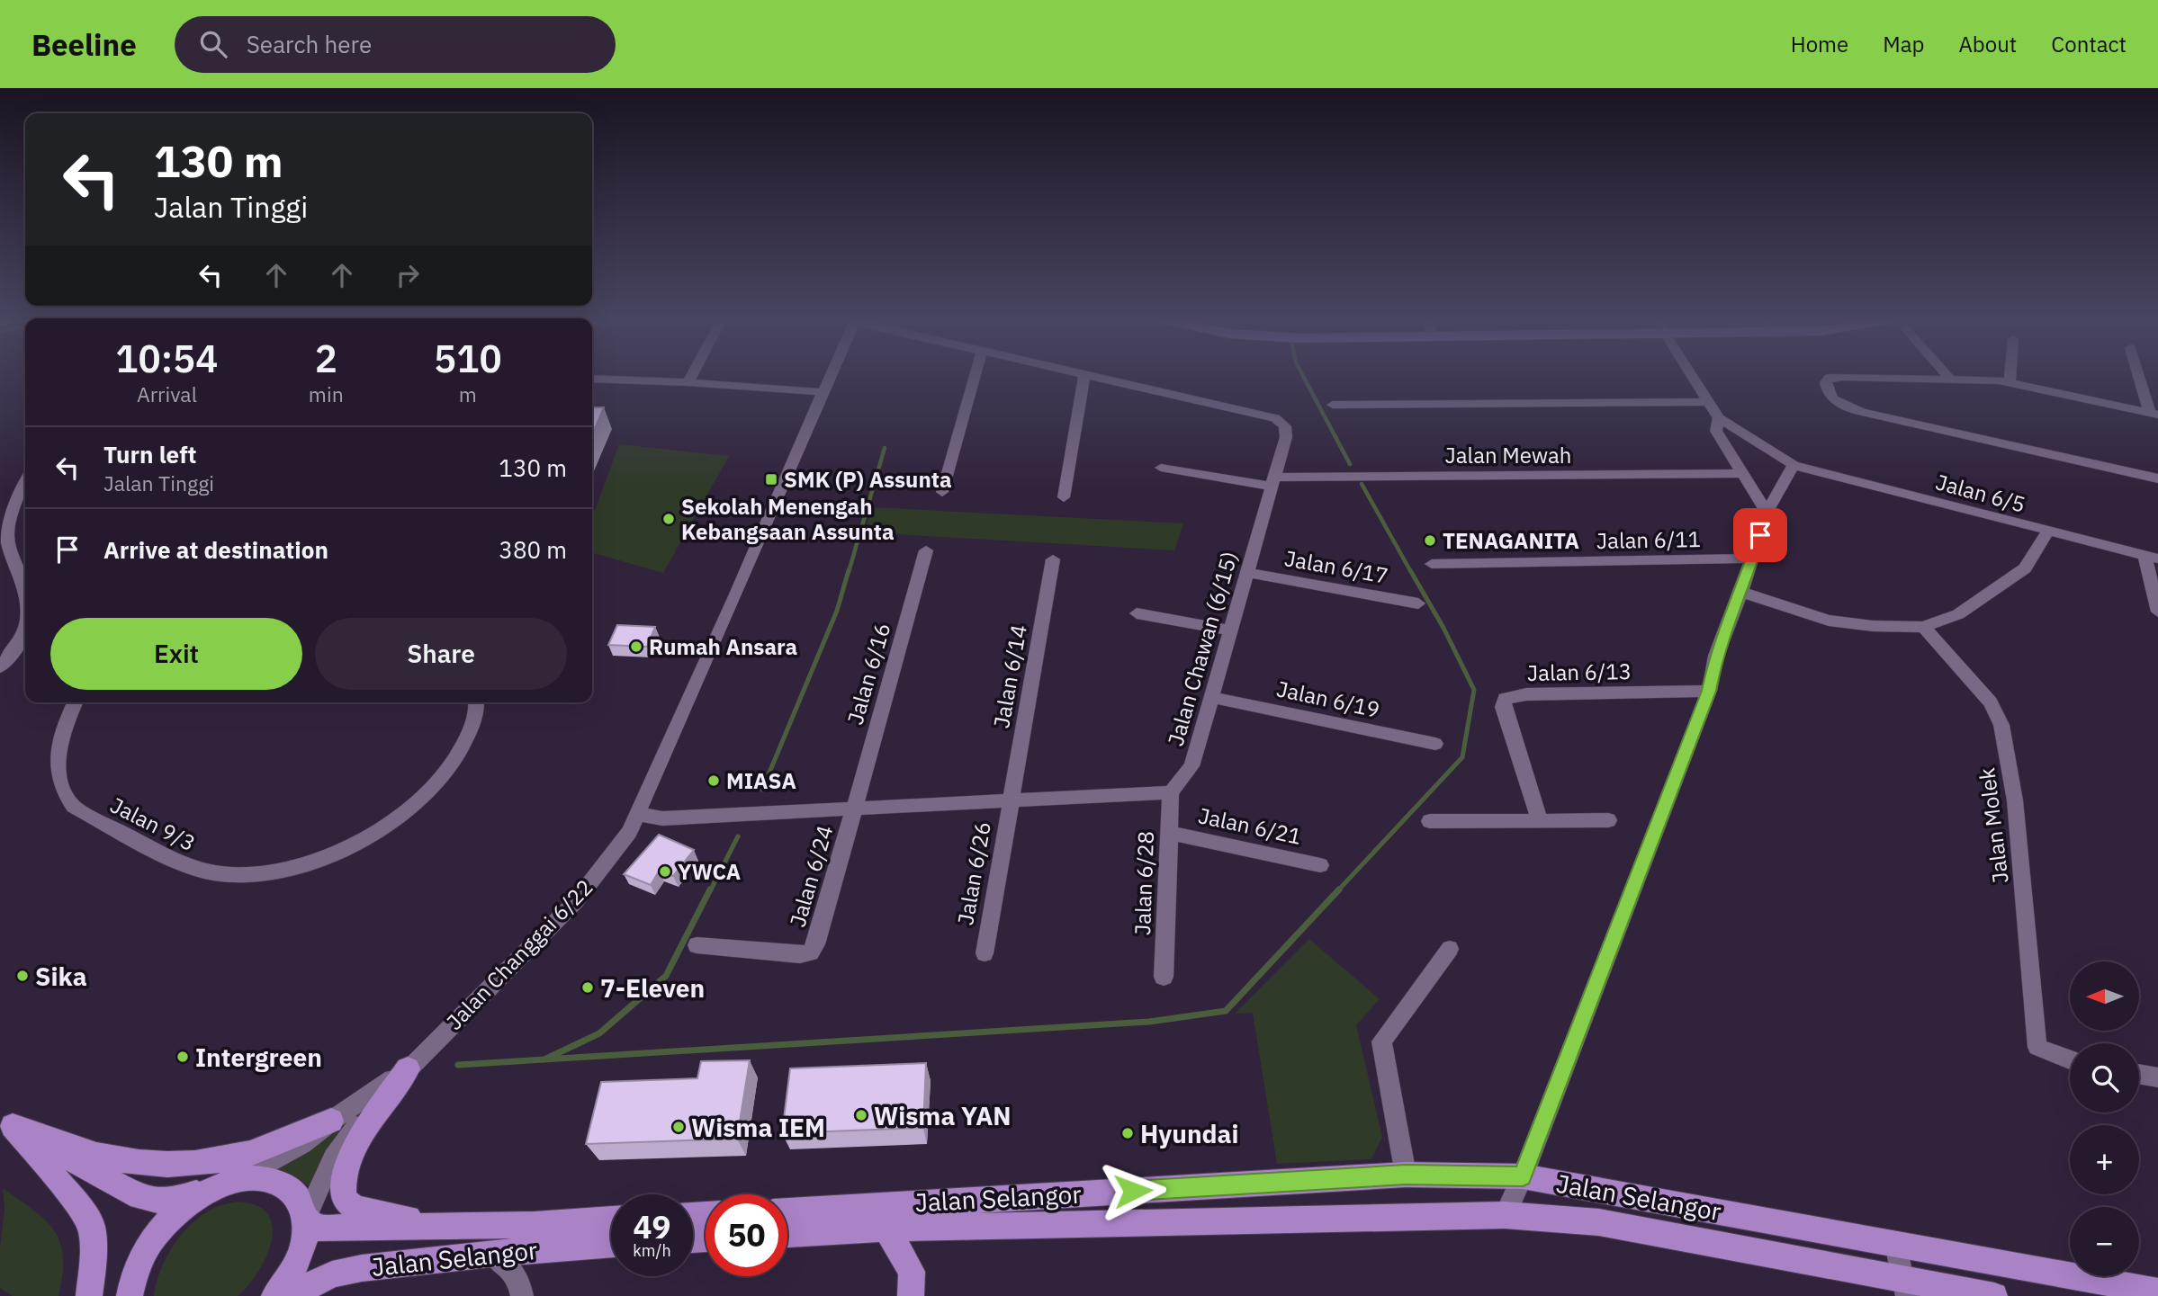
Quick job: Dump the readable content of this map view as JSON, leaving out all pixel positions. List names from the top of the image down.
{
  "streets": {
    "main road": ["Jalan Selangor"],
    "street": [
      "Jalan Mewah",
      "Jalan 6/5",
      "Jalan 6/11",
      "Jalan 6/17",
      "Jalan Chawan (6/15)",
      "Jalan 6/13",
      "Jalan 6/16",
      "Jalan 6/14",
      "Jalan 6/19",
      "Jalan 9/3",
      "Jalan 6/21",
      "Jalan Molek",
      "Jalan 6/26",
      "Jalan 6/24",
      "Jalan 6/28",
      "Jalan Changgai 6/22"
    ]
  },
  "crossings": [
    ["Jalan Mewah", "Jalan Chawan (6/15)"],
    ["Jalan 6/17", "Jalan Chawan (6/15)"],
    ["Jalan Chawan (6/15)", "Jalan 6/19"],
    ["Jalan Chawan (6/15)", "Jalan 6/28"],
    ["Jalan 6/16", "Jalan 6/24"],
    ["Jalan 6/14", "Jalan 6/26"],
    ["Jalan 6/21", "Jalan 6/28"],
    ["Jalan Changgai 6/22", "Jalan Selangor"]
  ],
  "places": {
    "transit": ["SMK (P) Assunta"],
    "other": [
      "Sekolah Menengah Kebangsaan Assunta",
      "TENAGANITA",
      "Rumah Ansara",
      "MIASA",
      "YWCA",
      "Sika",
      "7-Eleven",
      "Intergreen",
      "Wisma YAN",
      "Wisma IEM",
      "Hyundai"
    ]
  },
  "north": "left",
  "page": {
    "header": "Beeline",
    "search": "Search here",
    "nav": [
      "Home",
      "Map",
      "About",
      "Contact"
    ],
    "turn": ["130 m", "Jalan Tinggi"],
    "eta": [
      "10:54",
      "Arrival",
      "2",
      "min",
      "510",
      "m"
    ],
    "list": [
      {
        "name": "Turn left",
        "note": "Jalan Tinggi",
        "value": "130 m"
      },
      {
        "name": "Arrive at destination",
        "value": "380 m"
      }
    ],
    "buttons": ["Exit", "Share"],
    "map_buttons": ["+", "−"],
    "speed": "49 km/h",
    "limit": "50"
  }
}
